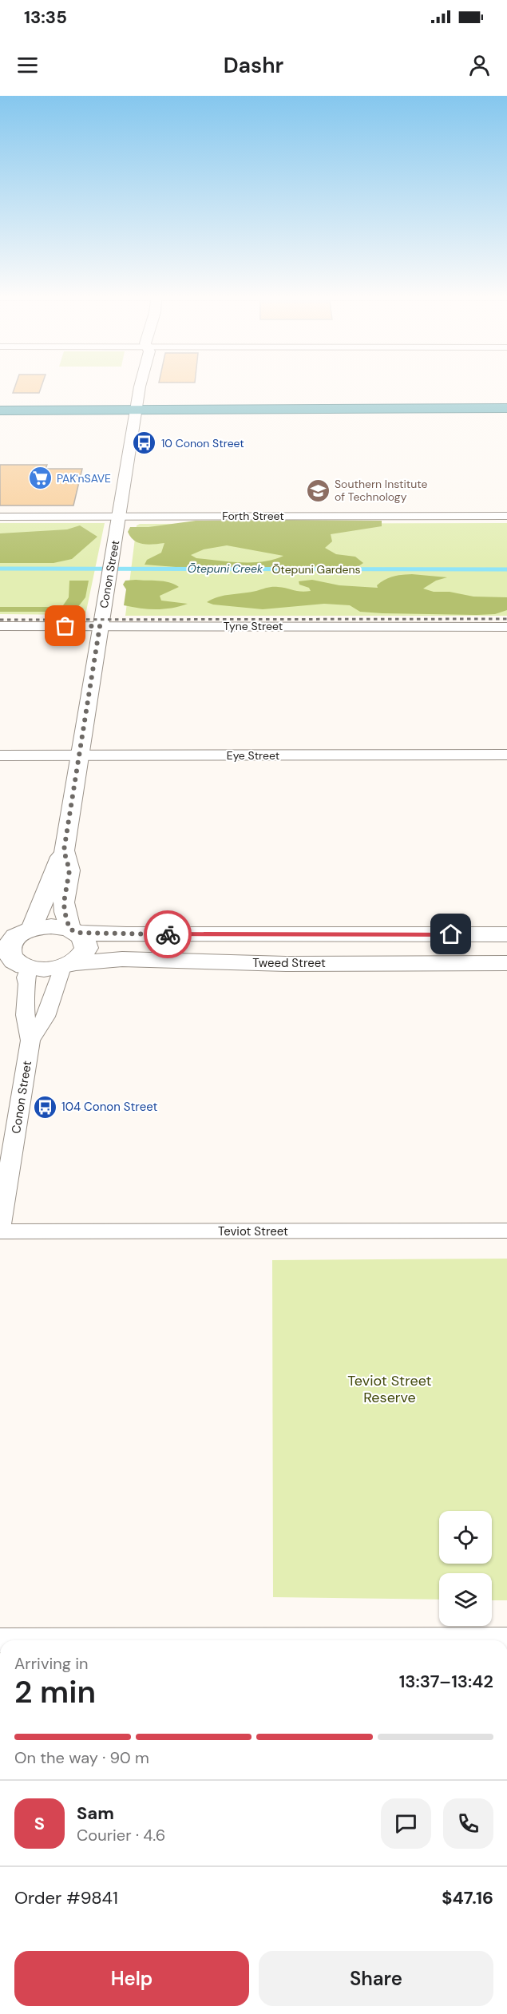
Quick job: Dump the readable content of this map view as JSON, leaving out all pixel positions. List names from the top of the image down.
{
  "streets": {
    "main road": ["Conon Street", "Tweed Street"],
    "street": [
      "Forth Street",
      "Tyne Street",
      "Eye Street",
      "Teviot Street"
    ]
  },
  "crossings": [
    ["Forth Street", "Conon Street"],
    ["Conon Street", "Tyne Street"],
    ["Conon Street", "Eye Street"],
    ["Conon Street", "Tweed Street"]
  ],
  "water": ["Ōtepuni Creek"],
  "parks": ["Ōtepuni Gardens", "Teviot Street Reserve"],
  "places": {
    "bus stop": ["10 Conon Street", "104 Conon Street"],
    "supermarket": ["PAK'nSAVE"],
    "school or university": ["Southern Institute of Technology"]
  },
  "page": {
    "status": "13:35",
    "header": "Dashr",
    "heading": ["2 min", "Arriving in", "13:37–13:42"],
    "panel": [
      "Sam",
      "Courier · 4.6",
      "Order #9841",
      "$47.16"
    ],
    "bar": "On the way · 90 m",
    "round": "S",
    "buttons": ["Help", "Share"]
  }
}
